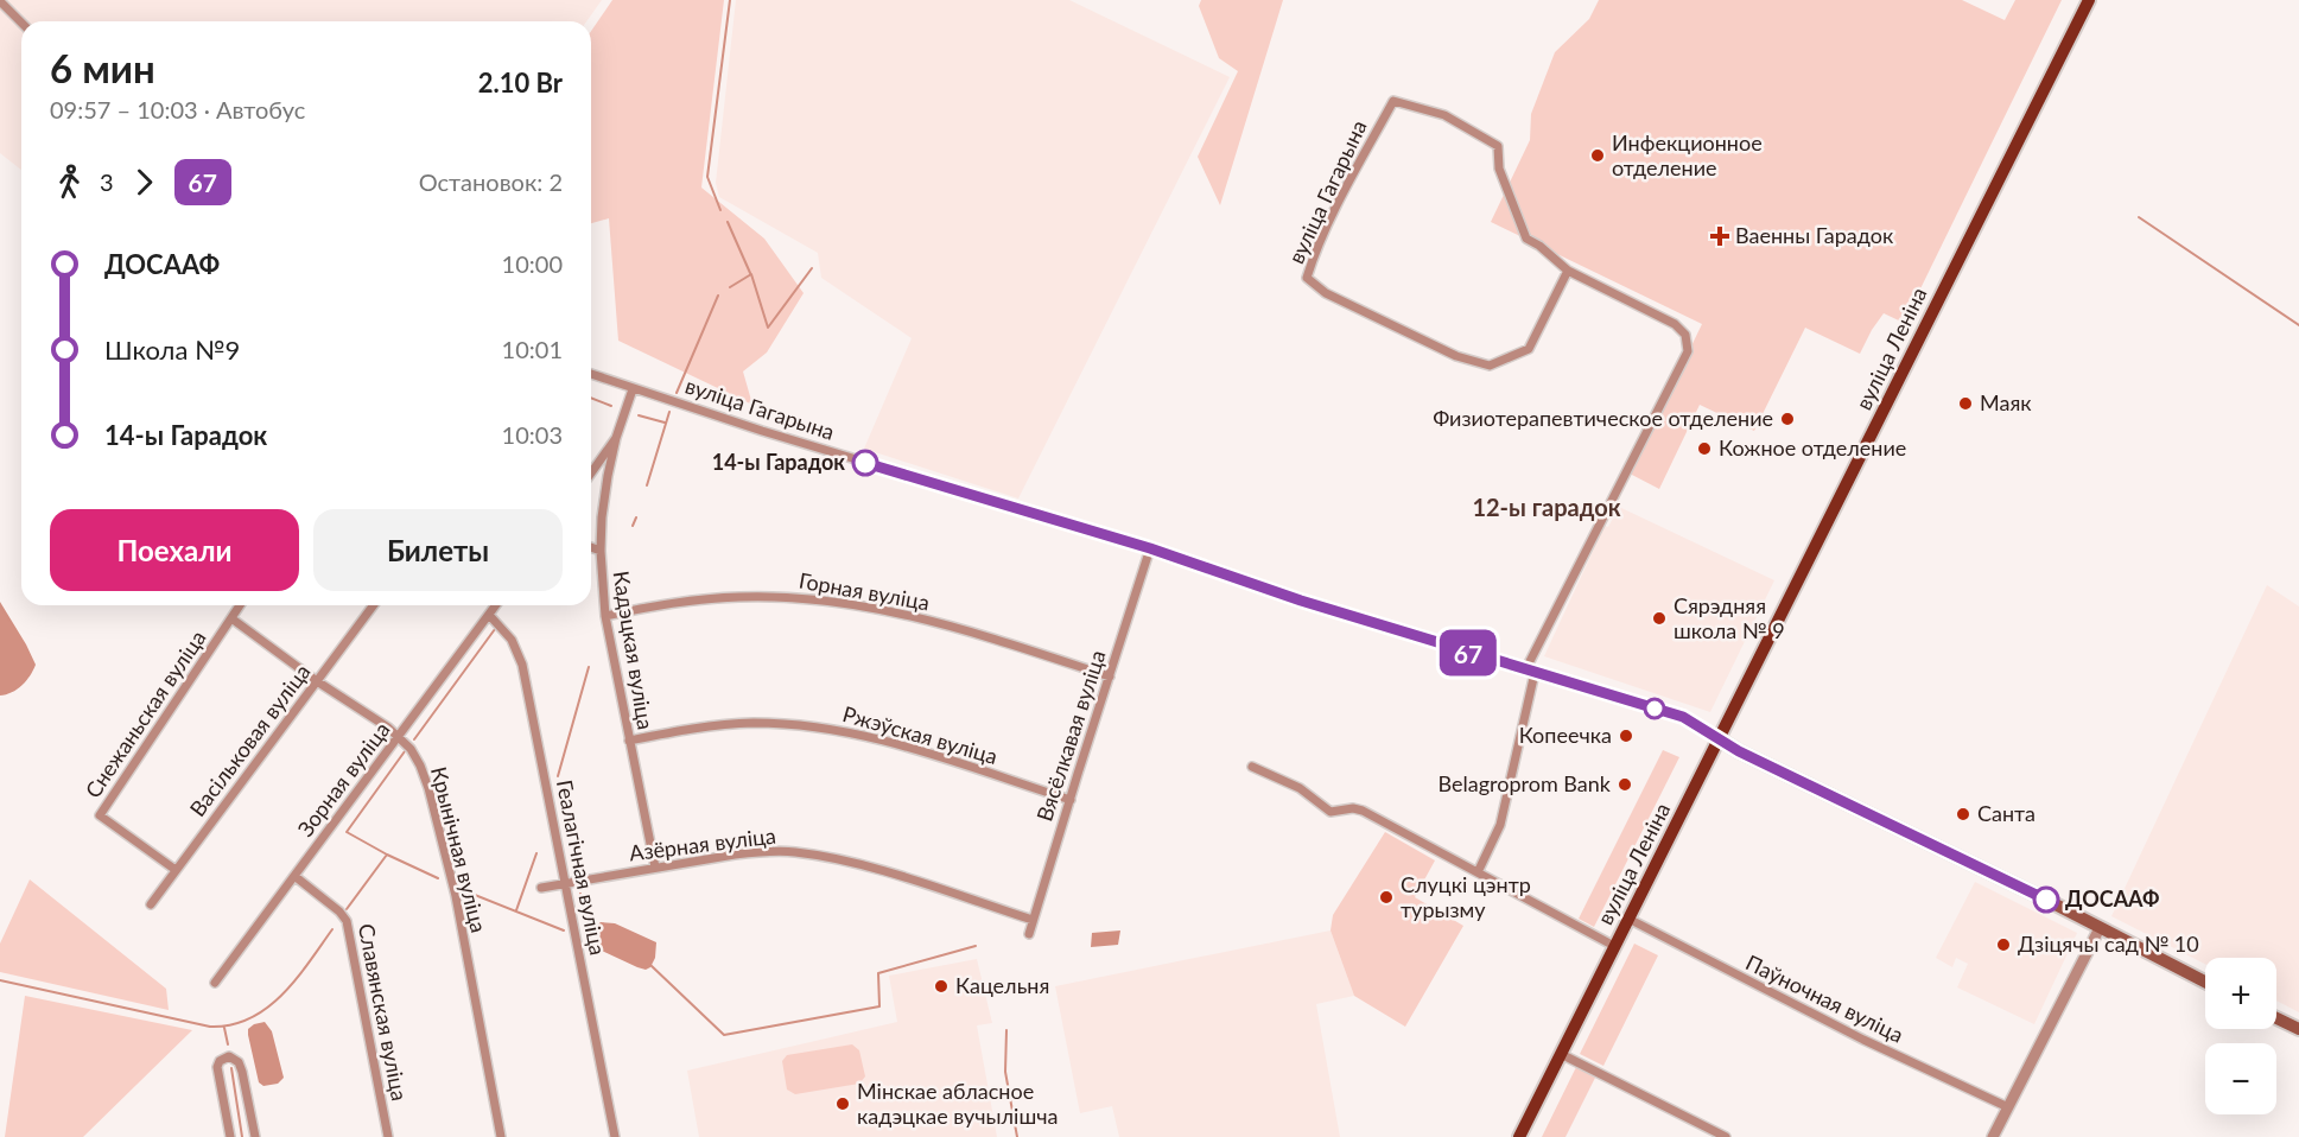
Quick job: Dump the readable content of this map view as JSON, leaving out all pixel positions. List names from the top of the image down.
{
  "streets": {
    "main road": ["вуліца Гагарына", "вуліца Леніна"],
    "street": [
      "Горная вуліца",
      "Кадэцкая вуліца",
      "Снежаньская вуліца",
      "Ржэўская вуліца",
      "Вясёлкавая вуліца",
      "Васільковая вуліца",
      "Зорная вуліца",
      "Азёрная вуліца",
      "Крынічная вуліца",
      "Геалагічная вуліца",
      "Паўночная вуліца",
      "Славянская вуліца"
    ]
  },
  "crossings": [
    ["вуліца Гагарына", "вуліца Леніна"],
    ["вуліца Гагарына", "Вясёлкавая вуліца"],
    ["вуліца Леніна", "Паўночная вуліца"],
    ["Горная вуліца", "Кадэцкая вуліца"],
    ["Горная вуліца", "Вясёлкавая вуліца"],
    ["Кадэцкая вуліца", "Ржэўская вуліца"],
    ["Кадэцкая вуліца", "Азёрная вуліца"],
    ["Снежаньская вуліца", "Васільковая вуліца"],
    ["Снежаньская вуліца", "Крынічная вуліца"],
    ["Ржэўская вуліца", "Вясёлкавая вуліца"],
    ["Вясёлкавая вуліца", "Азёрная вуліца"],
    ["Васільковая вуліца", "Крынічная вуліца"],
    ["Зорная вуліца", "Крынічная вуліца"],
    ["Зорная вуліца", "Геалагічная вуліца"],
    ["Зорная вуліца", "Славянская вуліца"],
    ["Азёрная вуліца", "Геалагічная вуліца"]
  ],
  "districts": ["12-ы гарадок"],
  "places": {
    "other": [
      "Инфекционное отделение",
      "Маяк",
      "Физиотерапевтическое отделение",
      "Кожное отделение",
      "14-ы Гарадок",
      "Сярэдняя школа № 9",
      "Копеечка",
      "Belagroprom Bank",
      "Санта",
      "Слуцкі цэнтр турызму",
      "ДОСААФ",
      "Дзіцячы сад № 10",
      "Кацельня",
      "Мінскае абласное кадэцкае вучылішча"
    ],
    "health": ["Ваенны Гарадок"]
  },
  "lines": ["bus line 67"],
  "page": {
    "on_map": "67",
    "heading": ["6 мин", "09:57 – 10:03 · Автобус", "2.10 Br"],
    "legs": ["3", "67", "Остановок: 2"],
    "list": [
      {
        "name": "ДОСААФ",
        "value": "10:00"
      },
      {
        "name": "Школа №9",
        "value": "10:01"
      },
      {
        "name": "14-ы Гарадок",
        "value": "10:03"
      }
    ],
    "buttons": ["Поехали", "Билеты"],
    "map_buttons": ["+", "−"]
  }
}
